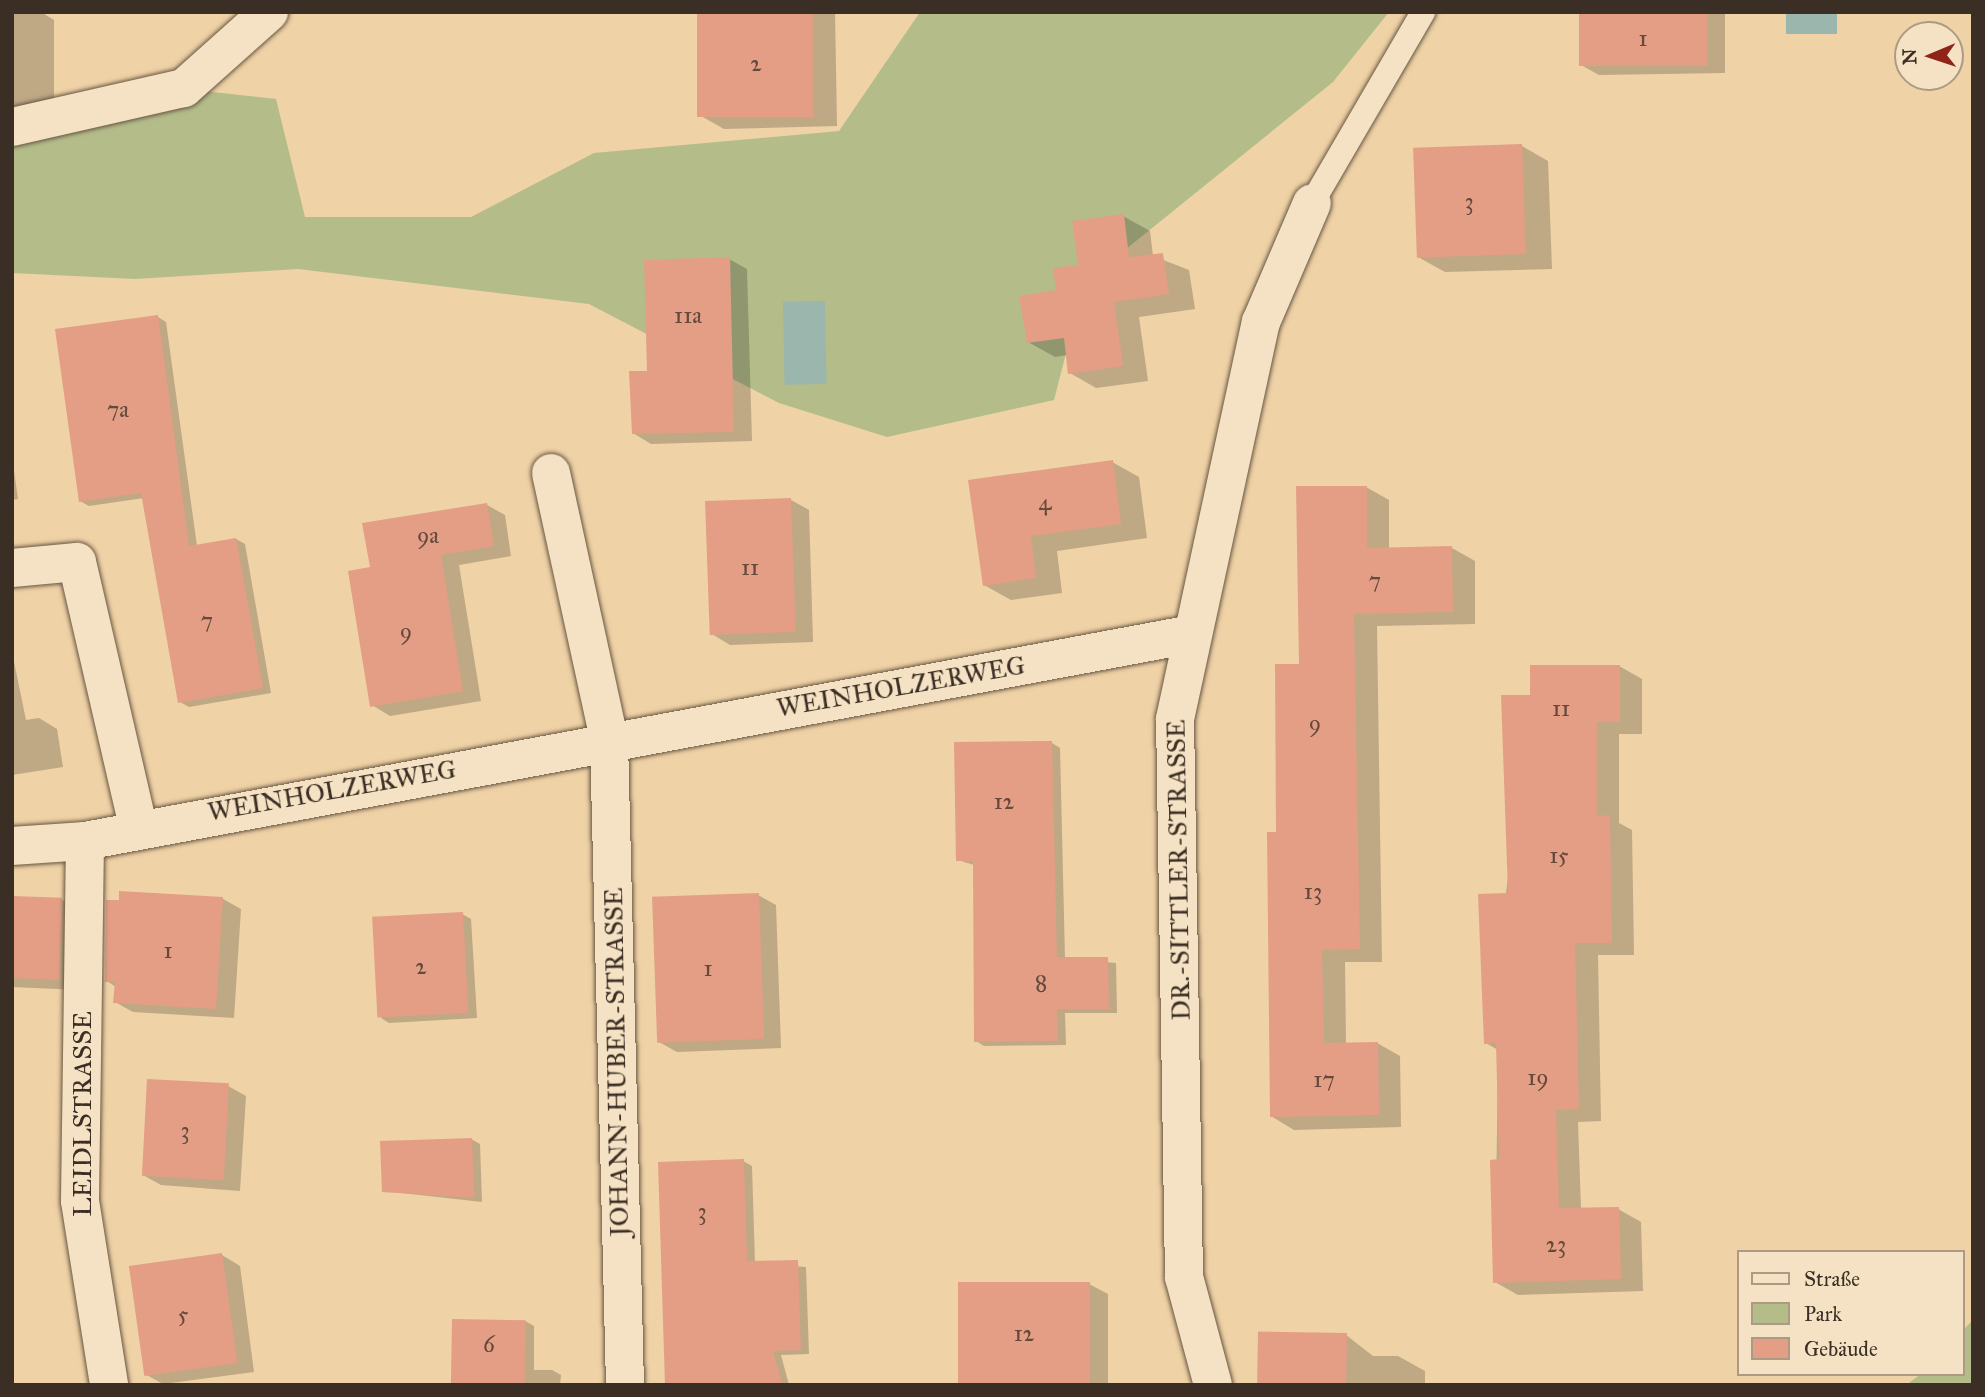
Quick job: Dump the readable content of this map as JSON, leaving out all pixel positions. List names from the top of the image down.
{
  "streets": {
    "street": [
      "WEINHOLZERWEG",
      "DR.-SITTLER-STRASSE",
      "JOHANN-HUBER-STRASSE",
      "LEIDLSTRASSE"
    ]
  },
  "crossings": [
    ["WEINHOLZERWEG", "DR.-SITTLER-STRASSE"],
    ["WEINHOLZERWEG", "JOHANN-HUBER-STRASSE"],
    ["WEINHOLZERWEG", "LEIDLSTRASSE"]
  ],
  "house_numbers": [
    "1",
    "2",
    "3",
    "11a",
    "7a",
    "4",
    "9a",
    "11",
    "7",
    "7",
    "9",
    "11",
    "9",
    "12",
    "15",
    "13",
    "1",
    "2",
    "1",
    "8",
    "19",
    "17",
    "3",
    "3",
    "23",
    "5",
    "12",
    "6"
  ],
  "legend": ["Straße", "Park", "Gebäude"],
  "north": "left"
}
